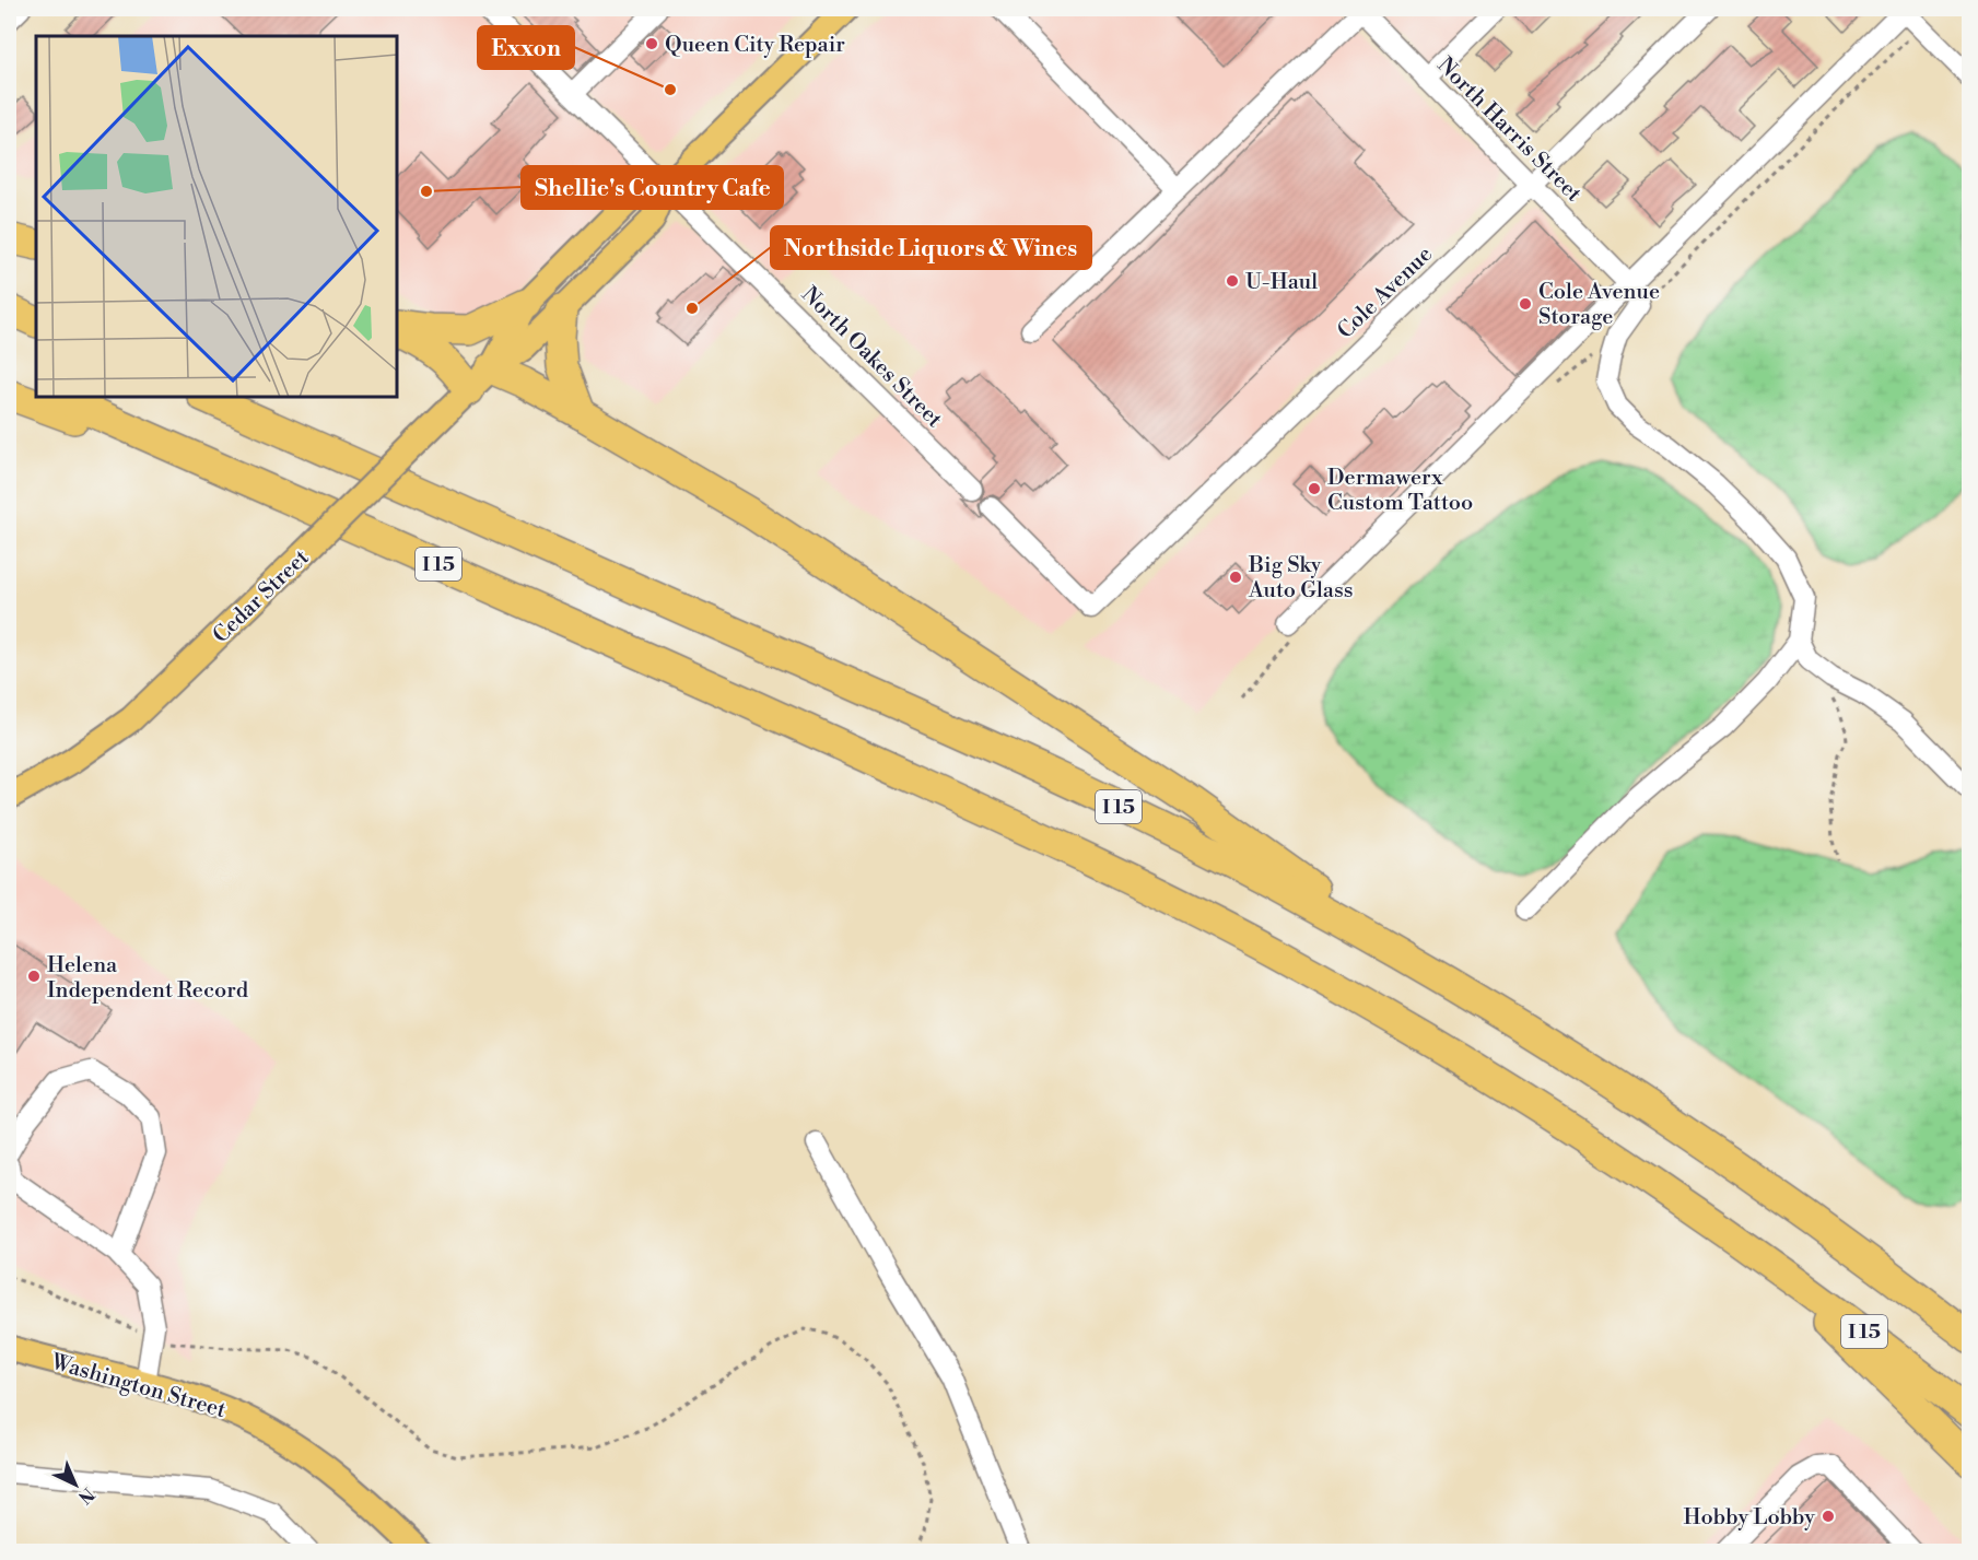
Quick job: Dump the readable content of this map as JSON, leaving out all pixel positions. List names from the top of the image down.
{
  "streets": {
    "highway": ["I 15"],
    "main road": ["Cedar Street", "Washington Street"],
    "street": ["North Harris Street", "Cole Avenue", "North Oakes Street"]
  },
  "crossings": [
    ["North Harris Street", "Cole Avenue"],
    ["North Oakes Street", "Cedar Street"]
  ],
  "places": [
    "Queen City Repair",
    "Exxon",
    "Shellie's Country Cafe",
    "U-Haul",
    "Cole Avenue Storage",
    "Northside Liquors & Wines",
    "Dermawerx Custom Tattoo",
    "Big Sky Auto Glass",
    "Helena Independent Record",
    "Hobby Lobby"
  ],
  "north": "bottom right"
}
